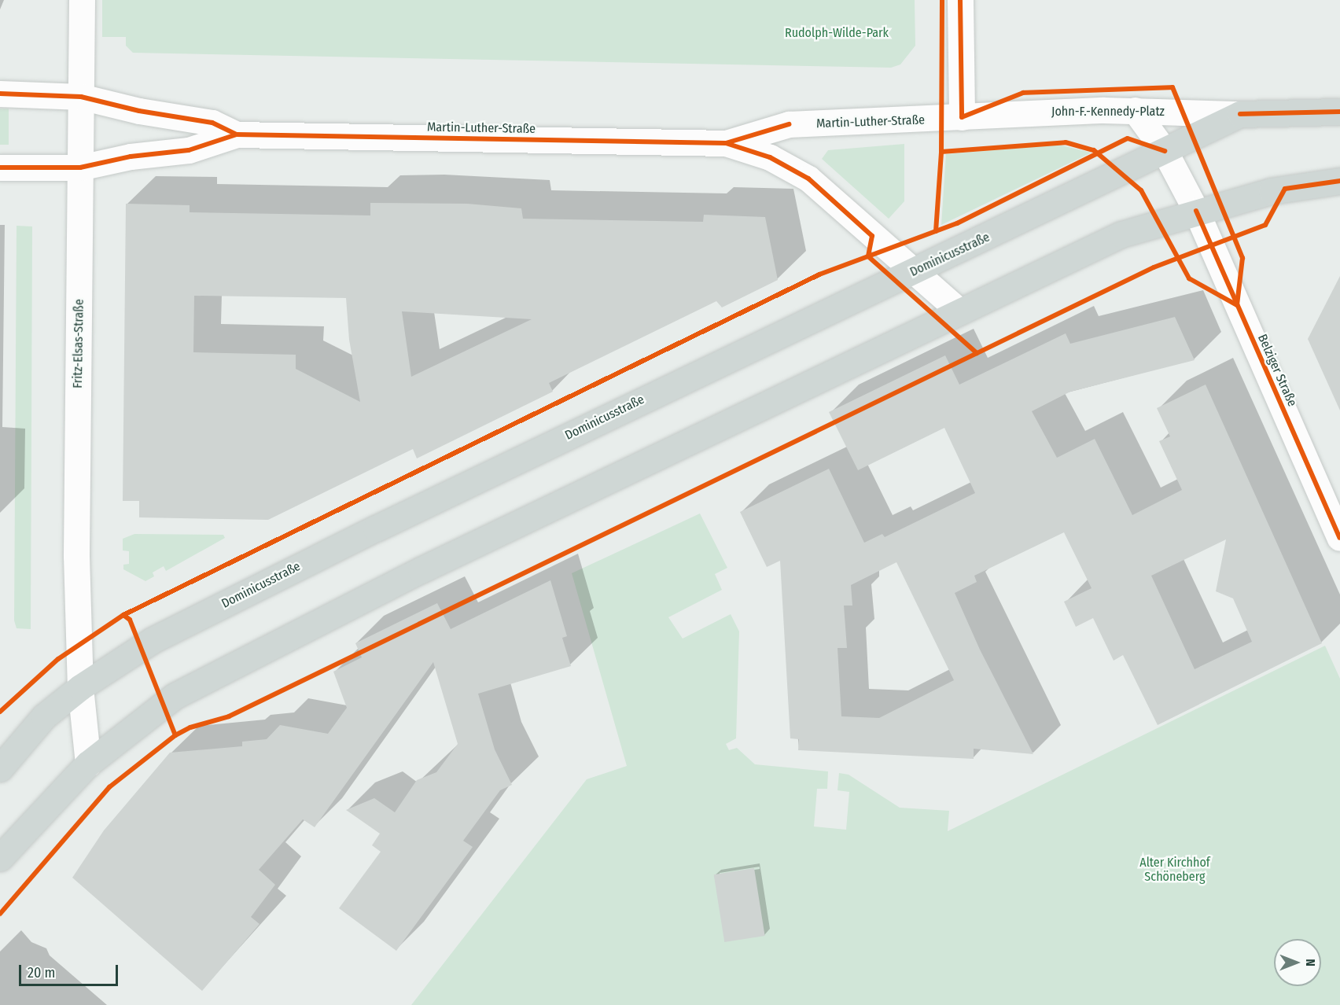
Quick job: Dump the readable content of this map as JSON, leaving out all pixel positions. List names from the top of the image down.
{
  "streets": {
    "main road": ["John-F.-Kennedy-Platz", "Dominicusstraße"],
    "street": ["Martin-Luther-Straße", "Fritz-Elsas-Straße", "Belziger Straße"]
  },
  "crossings": [
    ["John-F.-Kennedy-Platz", "Martin-Luther-Straße"],
    ["John-F.-Kennedy-Platz", "Dominicusstraße"],
    ["John-F.-Kennedy-Platz", "Belziger Straße"],
    ["Martin-Luther-Straße", "Dominicusstraße"],
    ["Martin-Luther-Straße", "Fritz-Elsas-Straße"],
    ["Dominicusstraße", "Fritz-Elsas-Straße"],
    ["Dominicusstraße", "Belziger Straße"]
  ],
  "parks": ["Rudolph-Wilde-Park", "Alter Kirchhof Schöneberg"],
  "scale_bar": "20 m",
  "north": "right"
}
